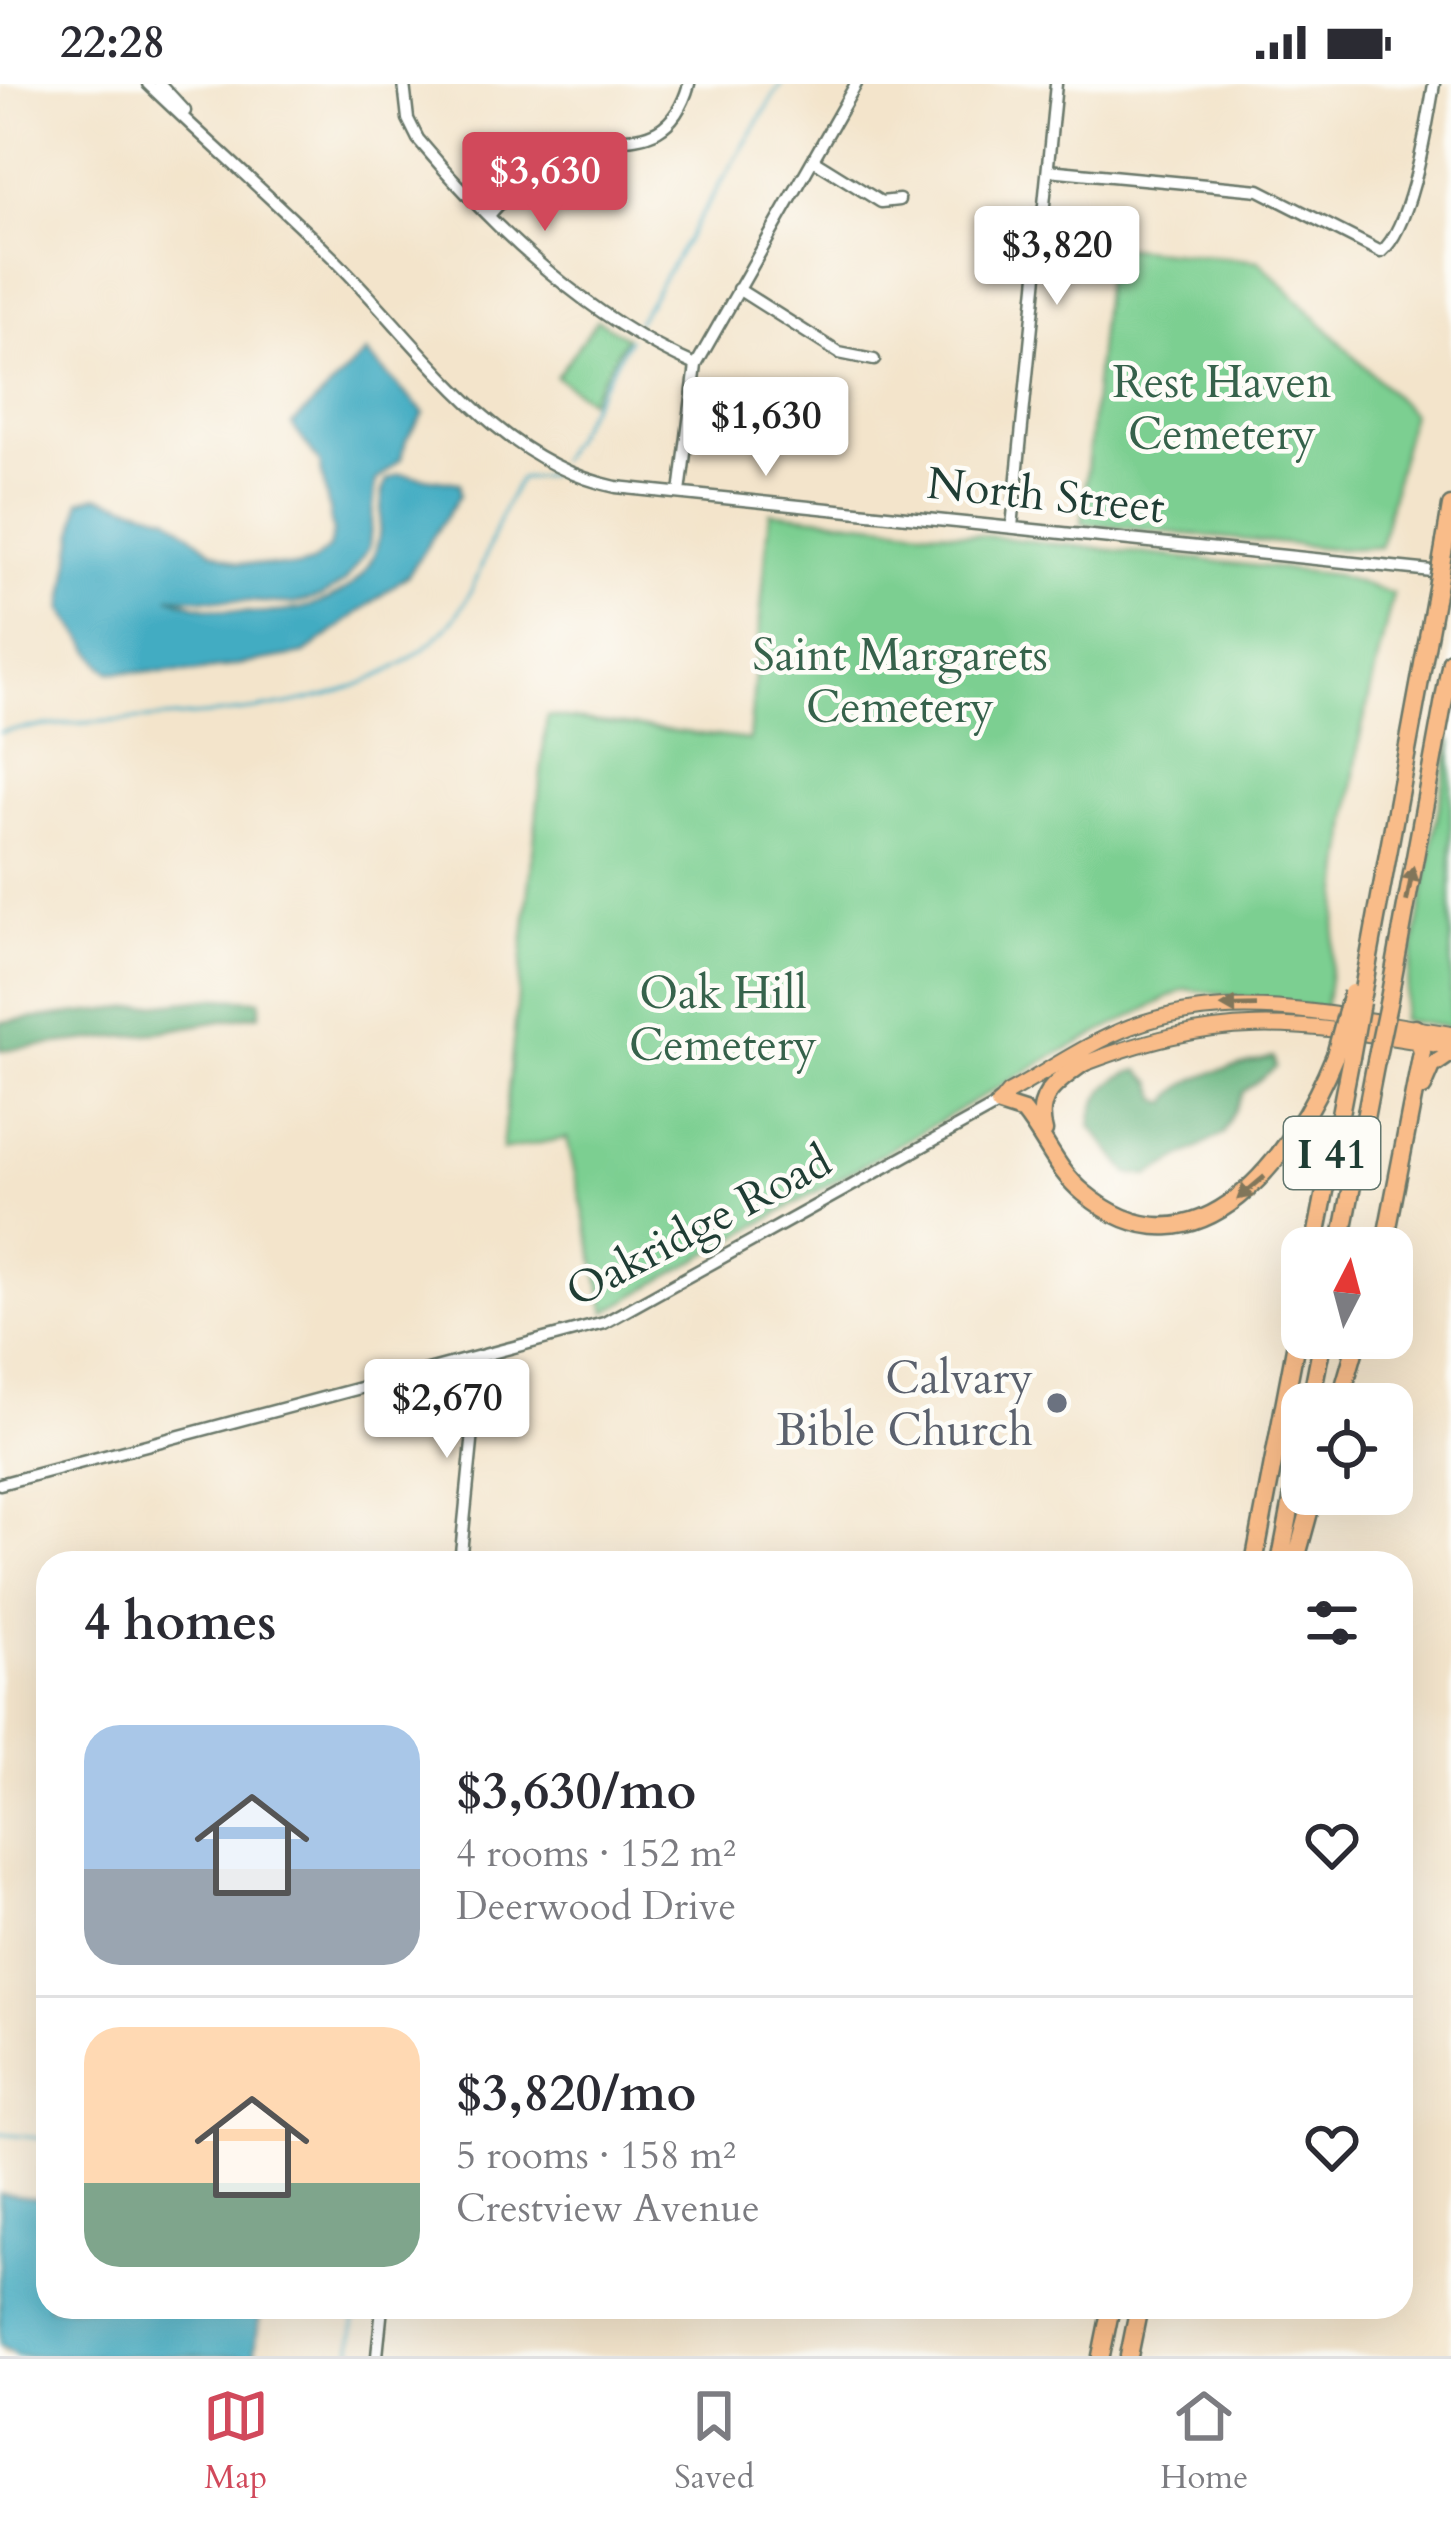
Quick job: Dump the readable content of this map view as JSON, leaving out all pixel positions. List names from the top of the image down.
{
  "streets": {
    "highway": ["I 41"],
    "street": ["North Street", "Oakridge Road"]
  },
  "parks": ["Rest Haven Cemetery", "Saint Margarets Cemetery", "Oak Hill Cemetery"],
  "places": ["Calvary Bible Church"],
  "north": "top",
  "page": {
    "status": "22:28",
    "price": [
      "$3,630",
      "$3,820",
      "$1,630",
      "$2,670"
    ],
    "heading": "4 homes",
    "list": [
      {
        "name": "$3,630/mo",
        "note": "4 rooms · 152 m² · Deerwood Drive"
      },
      {
        "name": "$3,820/mo",
        "note": "5 rooms · 158 m² · Crestview Avenue"
      }
    ],
    "tabs": ["Map", "Saved", "Home"]
  }
}
